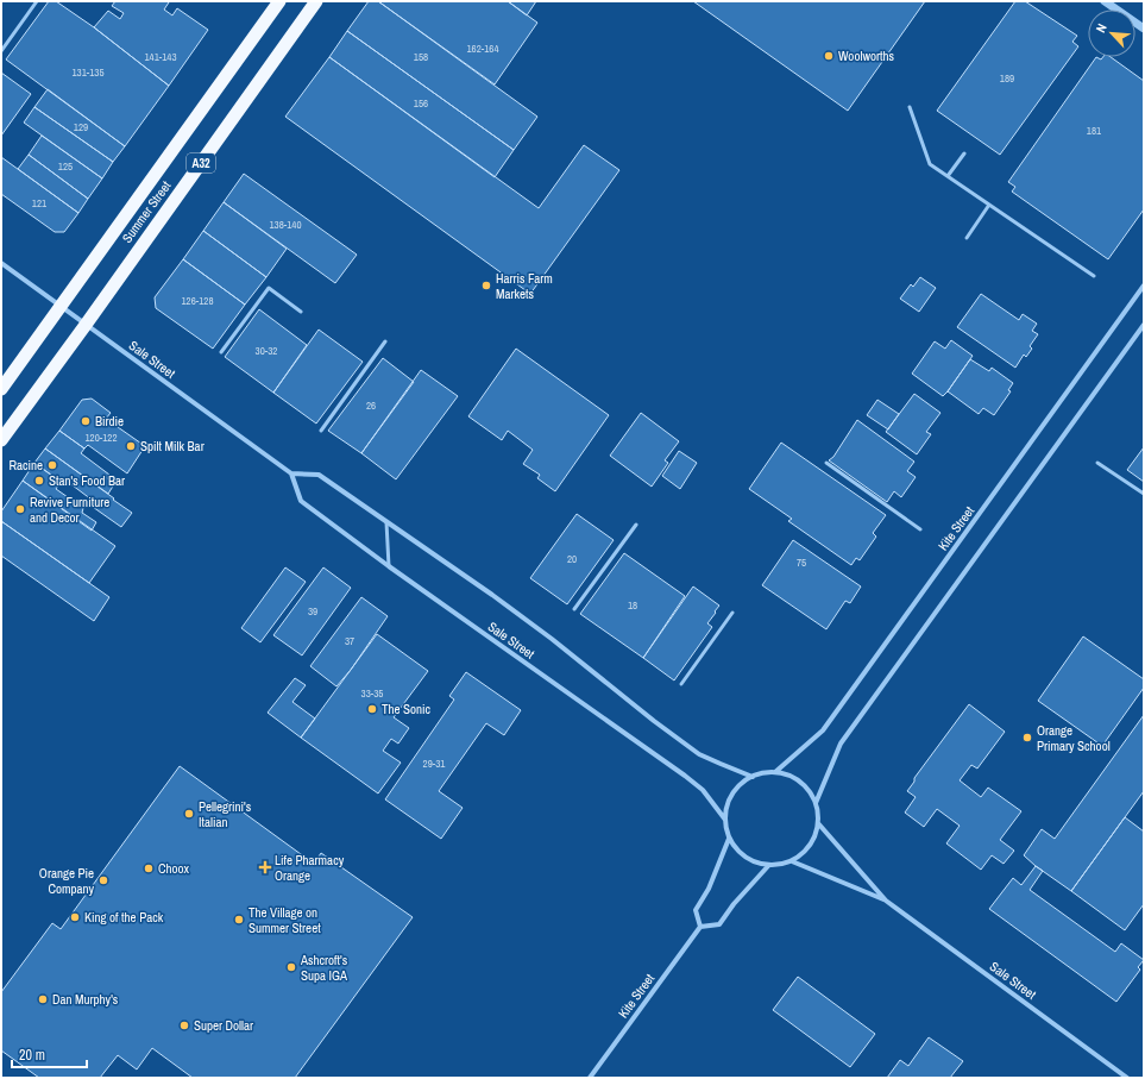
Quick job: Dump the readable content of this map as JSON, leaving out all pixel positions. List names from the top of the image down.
{
  "streets": {
    "highway": ["A32", "Summer Street"],
    "street": ["Sale Street", "Kite Street"]
  },
  "crossings": [
    ["Summer Street", "Sale Street"],
    ["Sale Street", "Kite Street"]
  ],
  "places": {
    "other": [
      "Woolworths",
      "Harris Farm Markets",
      "Birdie",
      "Spilt Milk Bar",
      "Racine",
      "Stan's Food Bar",
      "Revive Furniture and Decor",
      "The Sonic",
      "Orange Primary School",
      "Pellegrini's Italian",
      "Choox",
      "Orange Pie Company",
      "King of the Pack",
      "The Village on Summer Street",
      "Ashcroft's Supa IGA",
      "Dan Murphy's",
      "Super Dollar"
    ],
    "health": ["Life Pharmacy Orange"]
  },
  "house_numbers": [
    "162-164",
    "141-143",
    "158",
    "131-135",
    "189",
    "156",
    "129",
    "181",
    "125",
    "121",
    "138-140",
    "126-128",
    "30-32",
    "26",
    "120-122",
    "20",
    "75",
    "18",
    "39",
    "37",
    "33-35",
    "29-31"
  ],
  "scale_bar": "20 m",
  "north": "top left"
}
